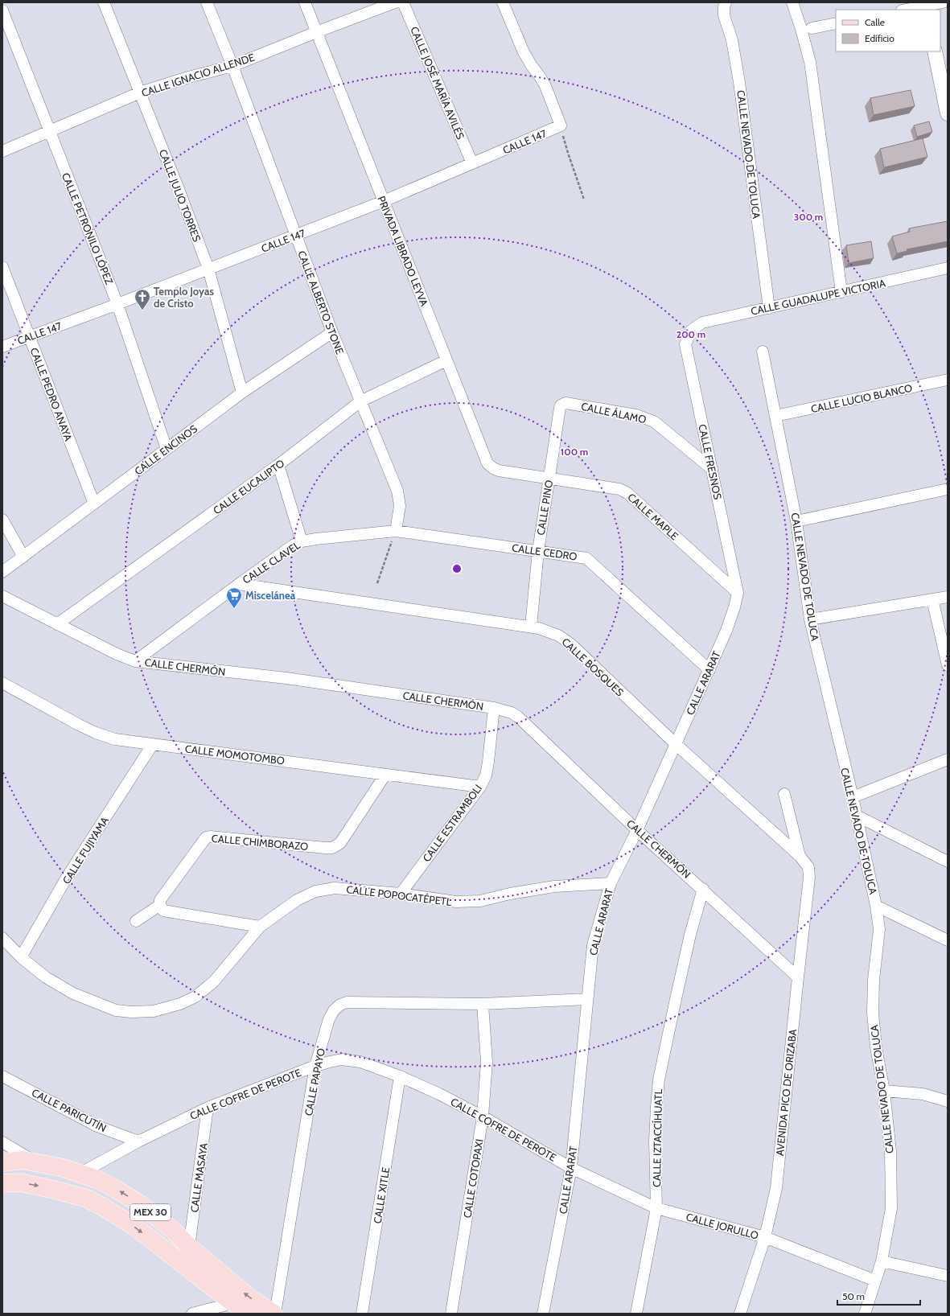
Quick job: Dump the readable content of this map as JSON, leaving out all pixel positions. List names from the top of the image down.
{
  "streets": {
    "main road": ["MEX 30"],
    "street": [
      "CALLE IGNACIO ALLENDE",
      "CALLE JOSÉ MARÍA AVILÉS",
      "CALLE 147",
      "CALLE NEVADO DE TOLUCA",
      "CALLE JULIO TORRES",
      "CALLE PETRONILO LÓPEZ",
      "PRIVADA LIBRADO LEYVA",
      "CALLE GUADALUPE VICTORIA",
      "CALLE ALBERTO STONE",
      "CALLE PEDRO ANAYA",
      "CALLE LUCIO BLANCO",
      "CALLE ÁLAMO",
      "CALLE ENCINOS",
      "CALLE FRESNOS",
      "CALLE EUCALIPTO",
      "CALLE PINO",
      "CALLE MAPLE",
      "CALLE CEDRO",
      "CALLE CLAVEL",
      "CALLE CHERMÓN",
      "CALLE BOSQUES",
      "CALLE ARARAT",
      "CALLE MOMOTOMBO",
      "CALLE ESTRAMBOLI",
      "CALLE CHIMBORAZO",
      "CALLE FUJIYAMA",
      "CALLE POPOCATÉPETL",
      "CALLE PAPAYO",
      "AVENIDA PICO DE ORIZABA",
      "CALLE COFRE DE PEROTE",
      "CALLE PARICUTÍN",
      "CALLE IZTACCÍHUATL",
      "CALLE MASAYA",
      "CALLE COTOPAXI",
      "CALLE XITLE",
      "CALLE JORULLO"
    ]
  },
  "crossings": [
    ["CALLE IGNACIO ALLENDE", "CALLE JULIO TORRES"],
    ["CALLE IGNACIO ALLENDE", "CALLE PETRONILO LÓPEZ"],
    ["CALLE IGNACIO ALLENDE", "PRIVADA LIBRADO LEYVA"],
    ["CALLE IGNACIO ALLENDE", "CALLE ALBERTO STONE"],
    ["CALLE JOSÉ MARÍA AVILÉS", "CALLE 147"],
    ["CALLE 147", "CALLE JULIO TORRES"],
    ["CALLE 147", "CALLE PETRONILO LÓPEZ"],
    ["CALLE 147", "PRIVADA LIBRADO LEYVA"],
    ["CALLE 147", "CALLE ALBERTO STONE"],
    ["CALLE 147", "CALLE PEDRO ANAYA"],
    ["CALLE NEVADO DE TOLUCA", "CALLE GUADALUPE VICTORIA"],
    ["CALLE NEVADO DE TOLUCA", "CALLE LUCIO BLANCO"],
    ["CALLE NEVADO DE TOLUCA", "CALLE JORULLO"],
    ["CALLE JULIO TORRES", "CALLE ENCINOS"],
    ["CALLE PETRONILO LÓPEZ", "CALLE ENCINOS"],
    ["PRIVADA LIBRADO LEYVA", "CALLE EUCALIPTO"],
    ["PRIVADA LIBRADO LEYVA", "CALLE MAPLE"],
    ["CALLE GUADALUPE VICTORIA", "CALLE FRESNOS"],
    ["CALLE ALBERTO STONE", "CALLE ENCINOS"],
    ["CALLE ALBERTO STONE", "CALLE EUCALIPTO"],
    ["CALLE ALBERTO STONE", "CALLE CEDRO"],
    ["CALLE ALBERTO STONE", "CALLE CLAVEL"],
    ["CALLE PEDRO ANAYA", "CALLE ENCINOS"],
    ["CALLE ÁLAMO", "CALLE FRESNOS"],
    ["CALLE ÁLAMO", "CALLE PINO"],
    ["CALLE FRESNOS", "CALLE MAPLE"],
    ["CALLE FRESNOS", "CALLE ARARAT"],
    ["CALLE EUCALIPTO", "CALLE CHERMÓN"],
    ["CALLE PINO", "CALLE MAPLE"],
    ["CALLE PINO", "CALLE CEDRO"],
    ["CALLE PINO", "CALLE BOSQUES"],
    ["CALLE MAPLE", "CALLE ARARAT"],
    ["CALLE CEDRO", "CALLE CLAVEL"],
    ["CALLE CEDRO", "CALLE ARARAT"],
    ["CALLE CLAVEL", "CALLE CHERMÓN"],
    ["CALLE CLAVEL", "CALLE BOSQUES"],
    ["CALLE CHERMÓN", "CALLE ARARAT"],
    ["CALLE CHERMÓN", "CALLE ESTRAMBOLI"],
    ["CALLE CHERMÓN", "AVENIDA PICO DE ORIZABA"],
    ["CALLE CHERMÓN", "CALLE IZTACCÍHUATL"],
    ["CALLE BOSQUES", "CALLE ARARAT"],
    ["CALLE BOSQUES", "AVENIDA PICO DE ORIZABA"],
    ["CALLE ARARAT", "CALLE POPOCATÉPETL"],
    ["CALLE ARARAT", "CALLE PAPAYO"],
    ["CALLE ARARAT", "CALLE COFRE DE PEROTE"],
    ["CALLE ARARAT", "CALLE JORULLO"],
    ["CALLE MOMOTOMBO", "CALLE ESTRAMBOLI"],
    ["CALLE MOMOTOMBO", "CALLE CHIMBORAZO"],
    ["CALLE MOMOTOMBO", "CALLE FUJIYAMA"],
    ["CALLE ESTRAMBOLI", "CALLE POPOCATÉPETL"],
    ["CALLE FUJIYAMA", "CALLE POPOCATÉPETL"],
    ["CALLE PAPAYO", "CALLE COFRE DE PEROTE"],
    ["CALLE PAPAYO", "CALLE COTOPAXI"],
    ["CALLE PAPAYO", "MEX 30"],
    ["AVENIDA PICO DE ORIZABA", "CALLE JORULLO"],
    ["CALLE COFRE DE PEROTE", "CALLE PARICUTÍN"],
    ["CALLE COFRE DE PEROTE", "CALLE MASAYA"],
    ["CALLE COFRE DE PEROTE", "CALLE COTOPAXI"],
    ["CALLE COFRE DE PEROTE", "CALLE XITLE"],
    ["CALLE COFRE DE PEROTE", "MEX 30"],
    ["CALLE COFRE DE PEROTE", "CALLE JORULLO"],
    ["CALLE IZTACCÍHUATL", "CALLE JORULLO"],
    ["CALLE MASAYA", "MEX 30"]
  ],
  "places": {
    "church": ["Templo Joyas de Cristo"],
    "supermarket": ["Miscelánea"]
  },
  "legend": ["Calle", "Edificio"],
  "scale_bar": "50 m",
  "rings": ["300 m", "200 m", "100 m"]
}
